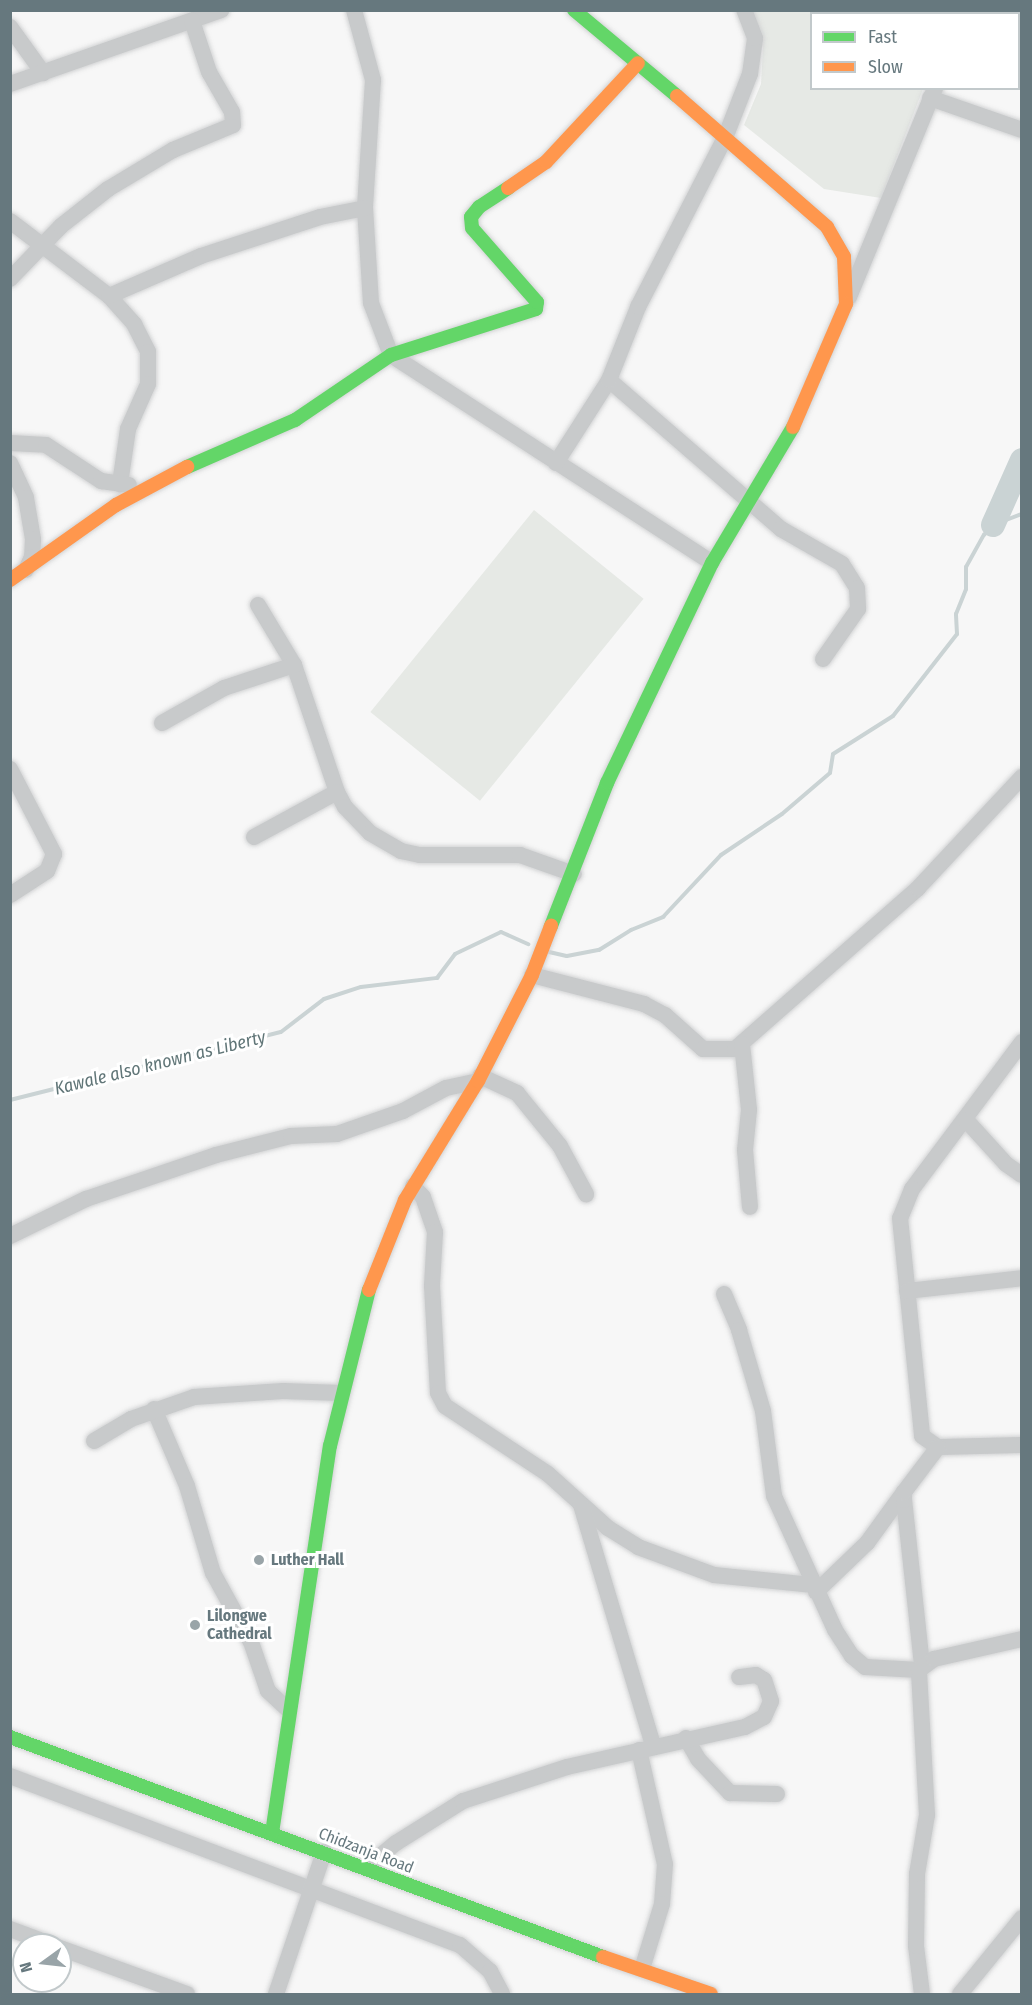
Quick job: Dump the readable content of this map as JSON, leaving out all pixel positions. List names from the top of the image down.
{
  "streets": {
    "street": ["Chidzanja Road"]
  },
  "water": ["Kawale also known as Liberty"],
  "places": ["Luther Hall", "Lilongwe Cathedral"],
  "legend": ["Fast", "Slow"],
  "north": "left"
}
